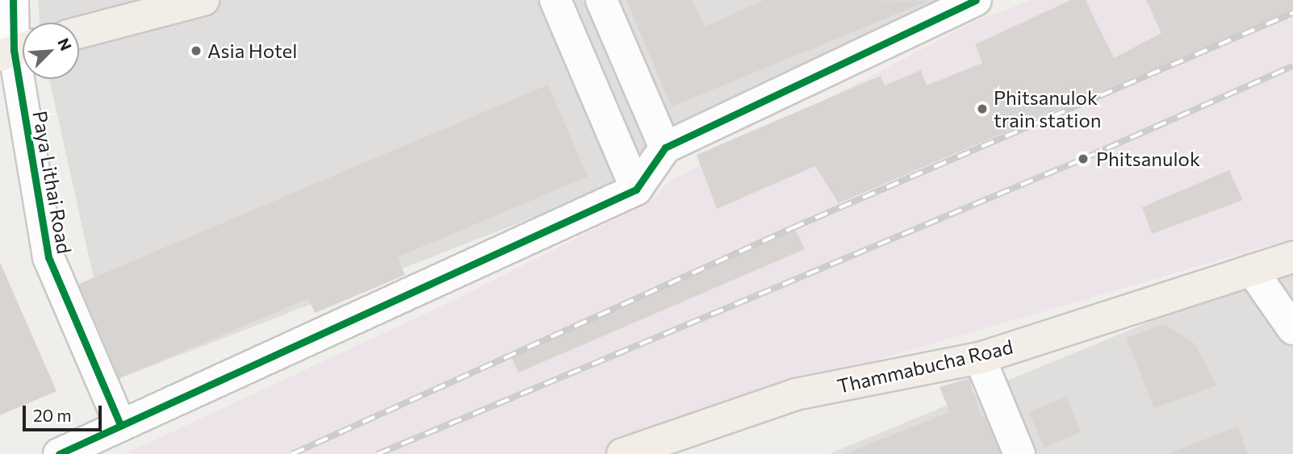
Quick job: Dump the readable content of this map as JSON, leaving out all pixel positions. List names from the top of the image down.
{
  "streets": {
    "main road": ["Thammabucha Road"],
    "street": ["Paya Lithai Road"]
  },
  "places": ["Asia Hotel", "Phitsanulok train station", "Phitsanulok"],
  "scale_bar": "20 m",
  "north": "top right"
}
